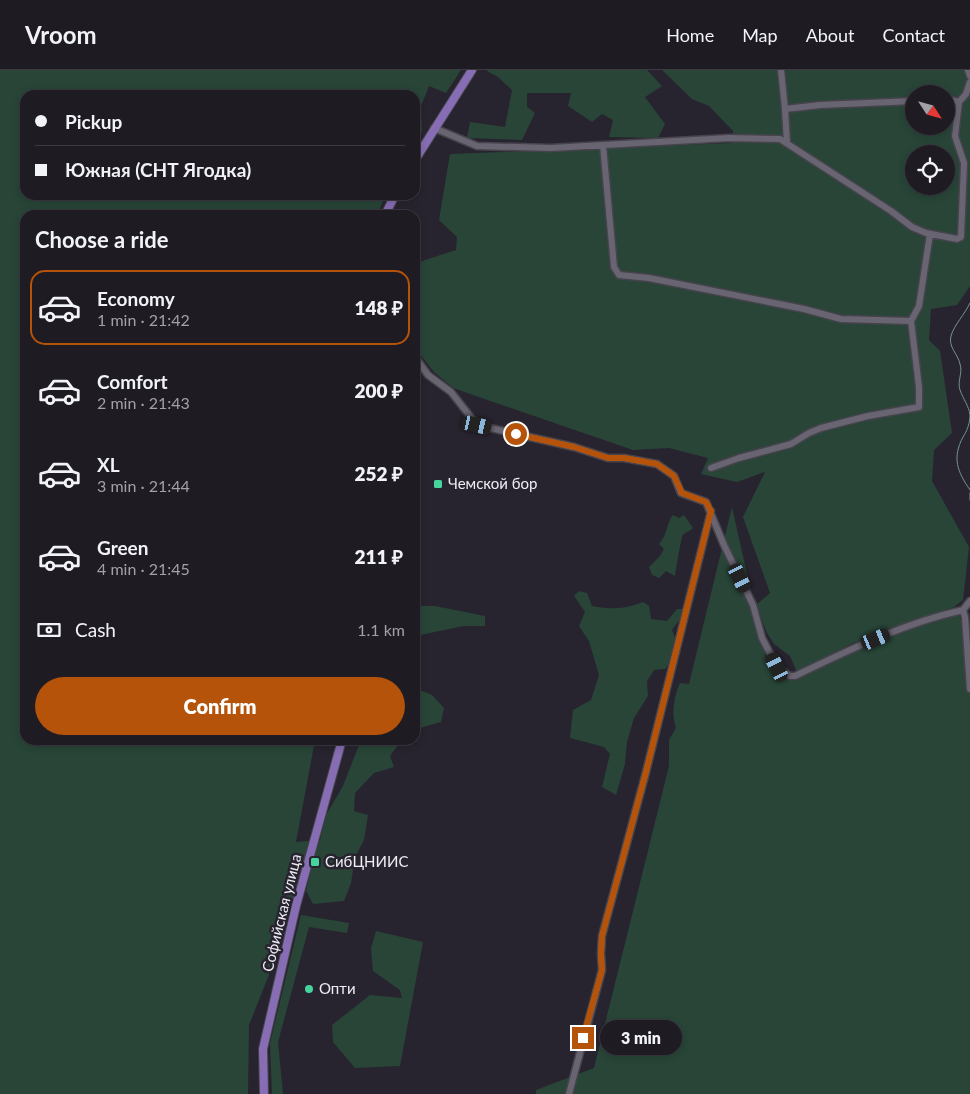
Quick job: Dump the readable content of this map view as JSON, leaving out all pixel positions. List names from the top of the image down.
{
  "streets": {
    "main road": ["Софийская улица"]
  },
  "places": {
    "transit": ["Чемской бор", "СибЦНИИС"],
    "other": ["Опти"]
  },
  "north": "bottom right",
  "page": {
    "header": "Vroom",
    "nav": [
      "Home",
      "Map",
      "About",
      "Contact"
    ],
    "banner": ["Pickup", "Южная (СНТ Ягодка)"],
    "heading": "Choose a ride",
    "list": [
      {
        "name": "Economy",
        "note": "1 min · 21:42",
        "value": "148 ₽"
      },
      {
        "name": "Comfort",
        "note": "2 min · 21:43",
        "value": "200 ₽"
      },
      {
        "name": "XL",
        "note": "3 min · 21:44",
        "value": "252 ₽"
      },
      {
        "name": "Green",
        "note": "4 min · 21:45",
        "value": "211 ₽"
      }
    ],
    "pay": ["Cash", "1.1 km"],
    "buttons": "Confirm",
    "bubble": "3 min"
  }
}
